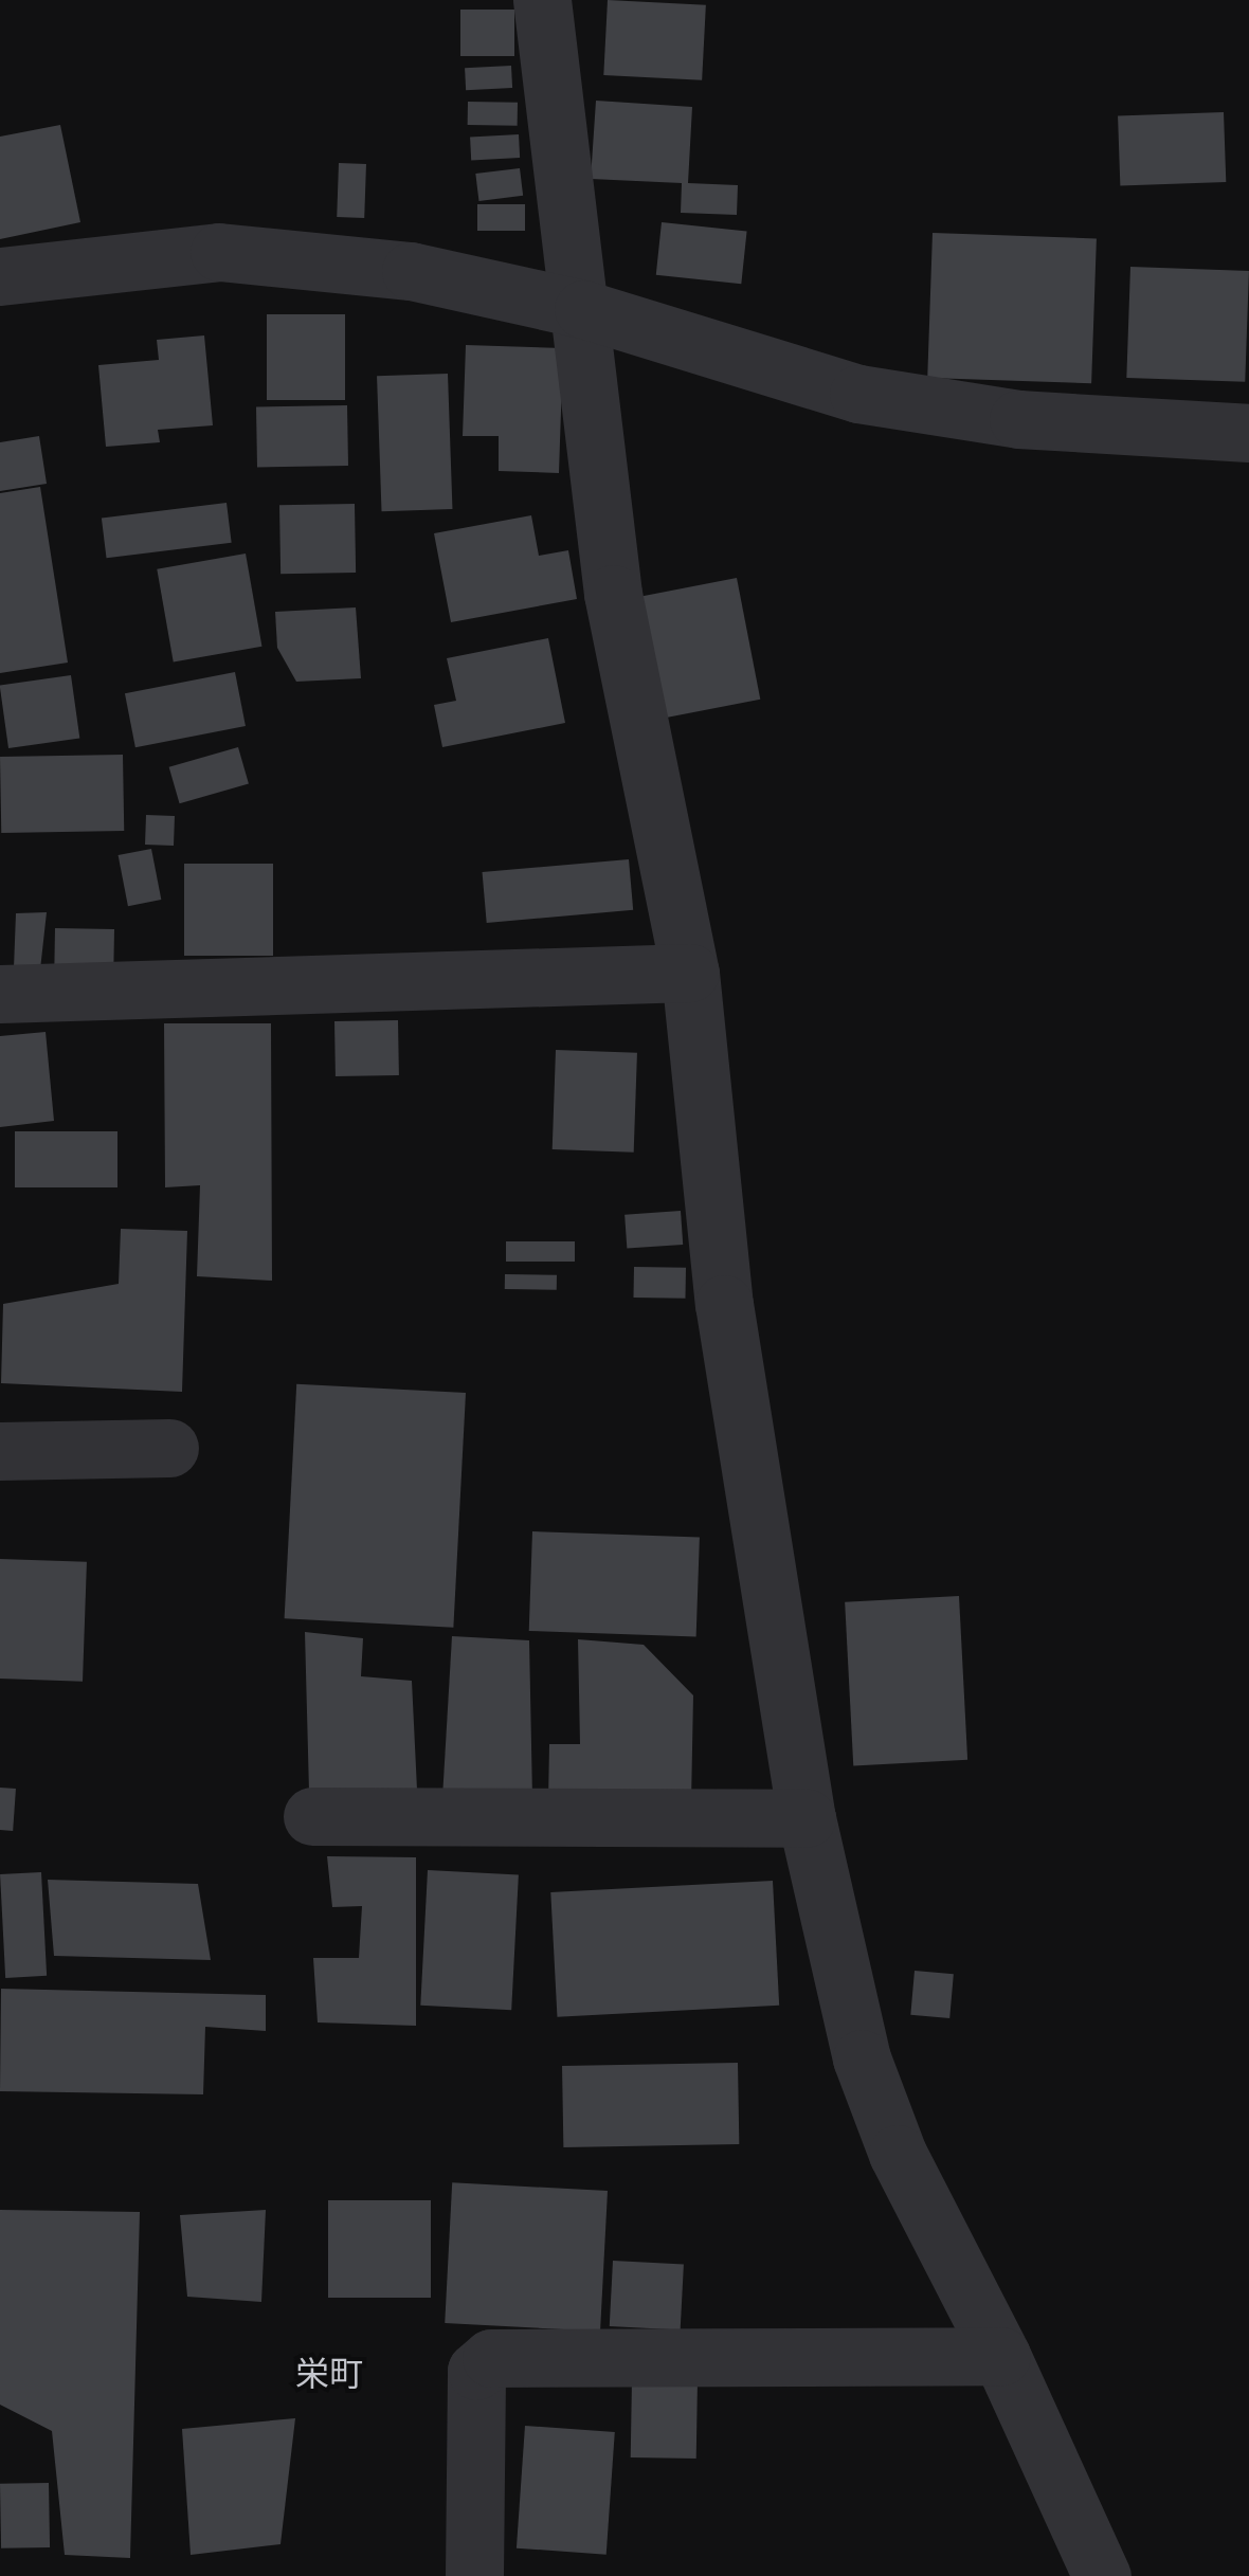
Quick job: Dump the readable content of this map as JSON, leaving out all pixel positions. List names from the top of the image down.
{
  "districts": ["栄町"]
}
